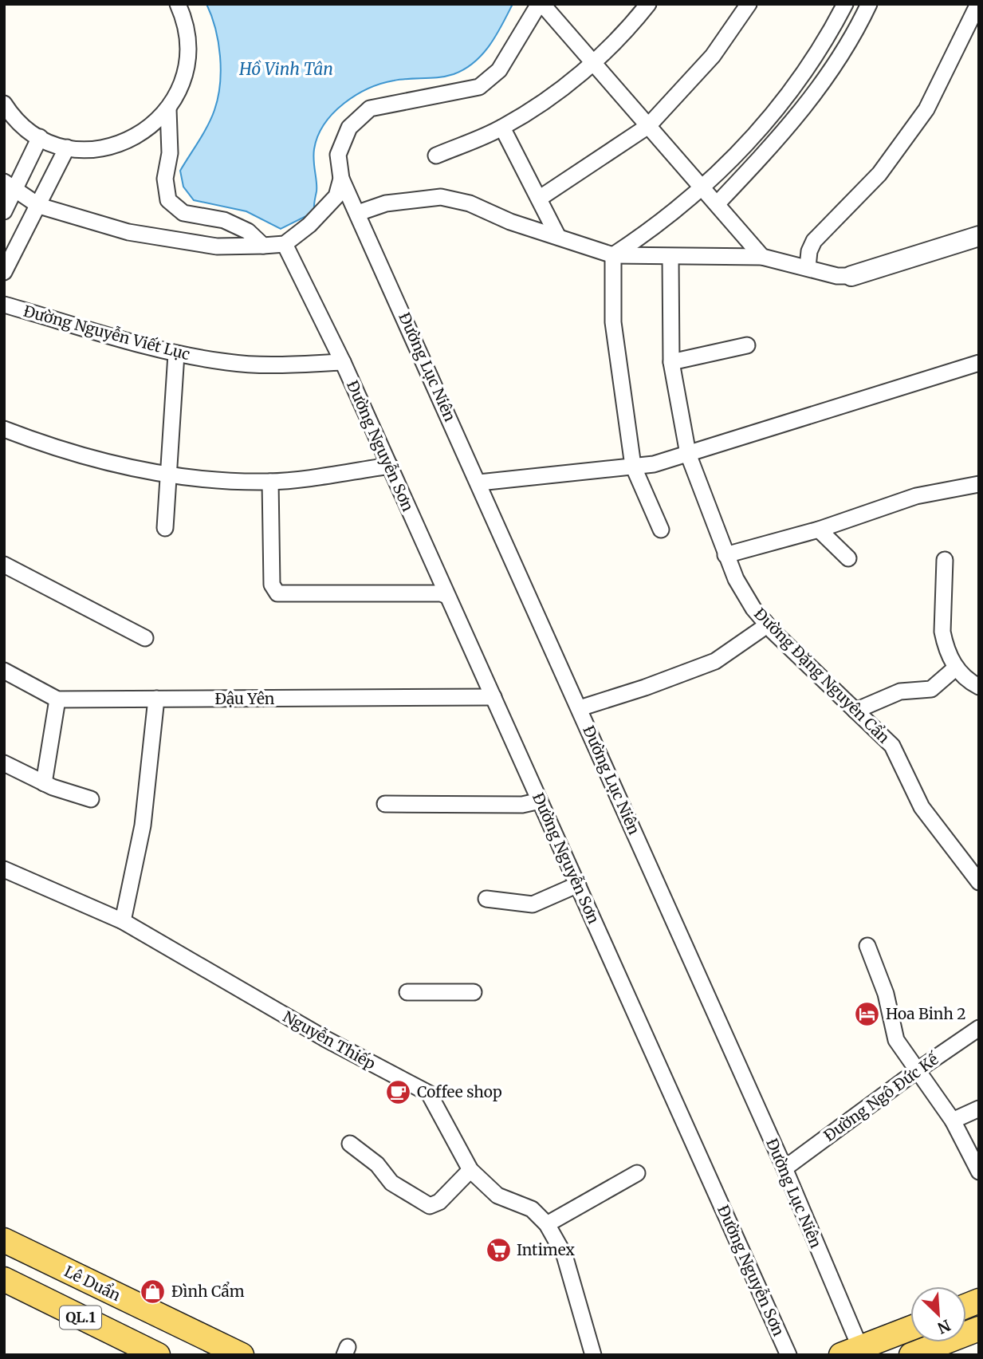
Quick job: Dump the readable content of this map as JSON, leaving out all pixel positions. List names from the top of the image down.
{
  "streets": {
    "main road": ["Lê Duẩn", "QL.1"],
    "street": [
      "Đường Nguyễn Viết Lục",
      "Đường Lục Niên",
      "Đường Nguyễn Sơn",
      "Đường Đặng Nguyên Cẩn",
      "Đậu Yên",
      "Nguyễn Thiếp",
      "Đường Ngô Đức Kế"
    ]
  },
  "crossings": [
    ["Đường Nguyễn Viết Lục", "Đường Nguyễn Sơn"],
    ["Đường Lục Niên", "Đường Ngô Đức Kế"],
    ["Đường Nguyễn Sơn", "Đậu Yên"]
  ],
  "water": ["Hồ Vinh Tân"],
  "places": {
    "hotel": ["Hoa Binh 2"],
    "cafe": ["Coffee shop"],
    "supermarket": ["Intimex"],
    "shop": ["Đình Cẩm"]
  },
  "north": "bottom right"
}
